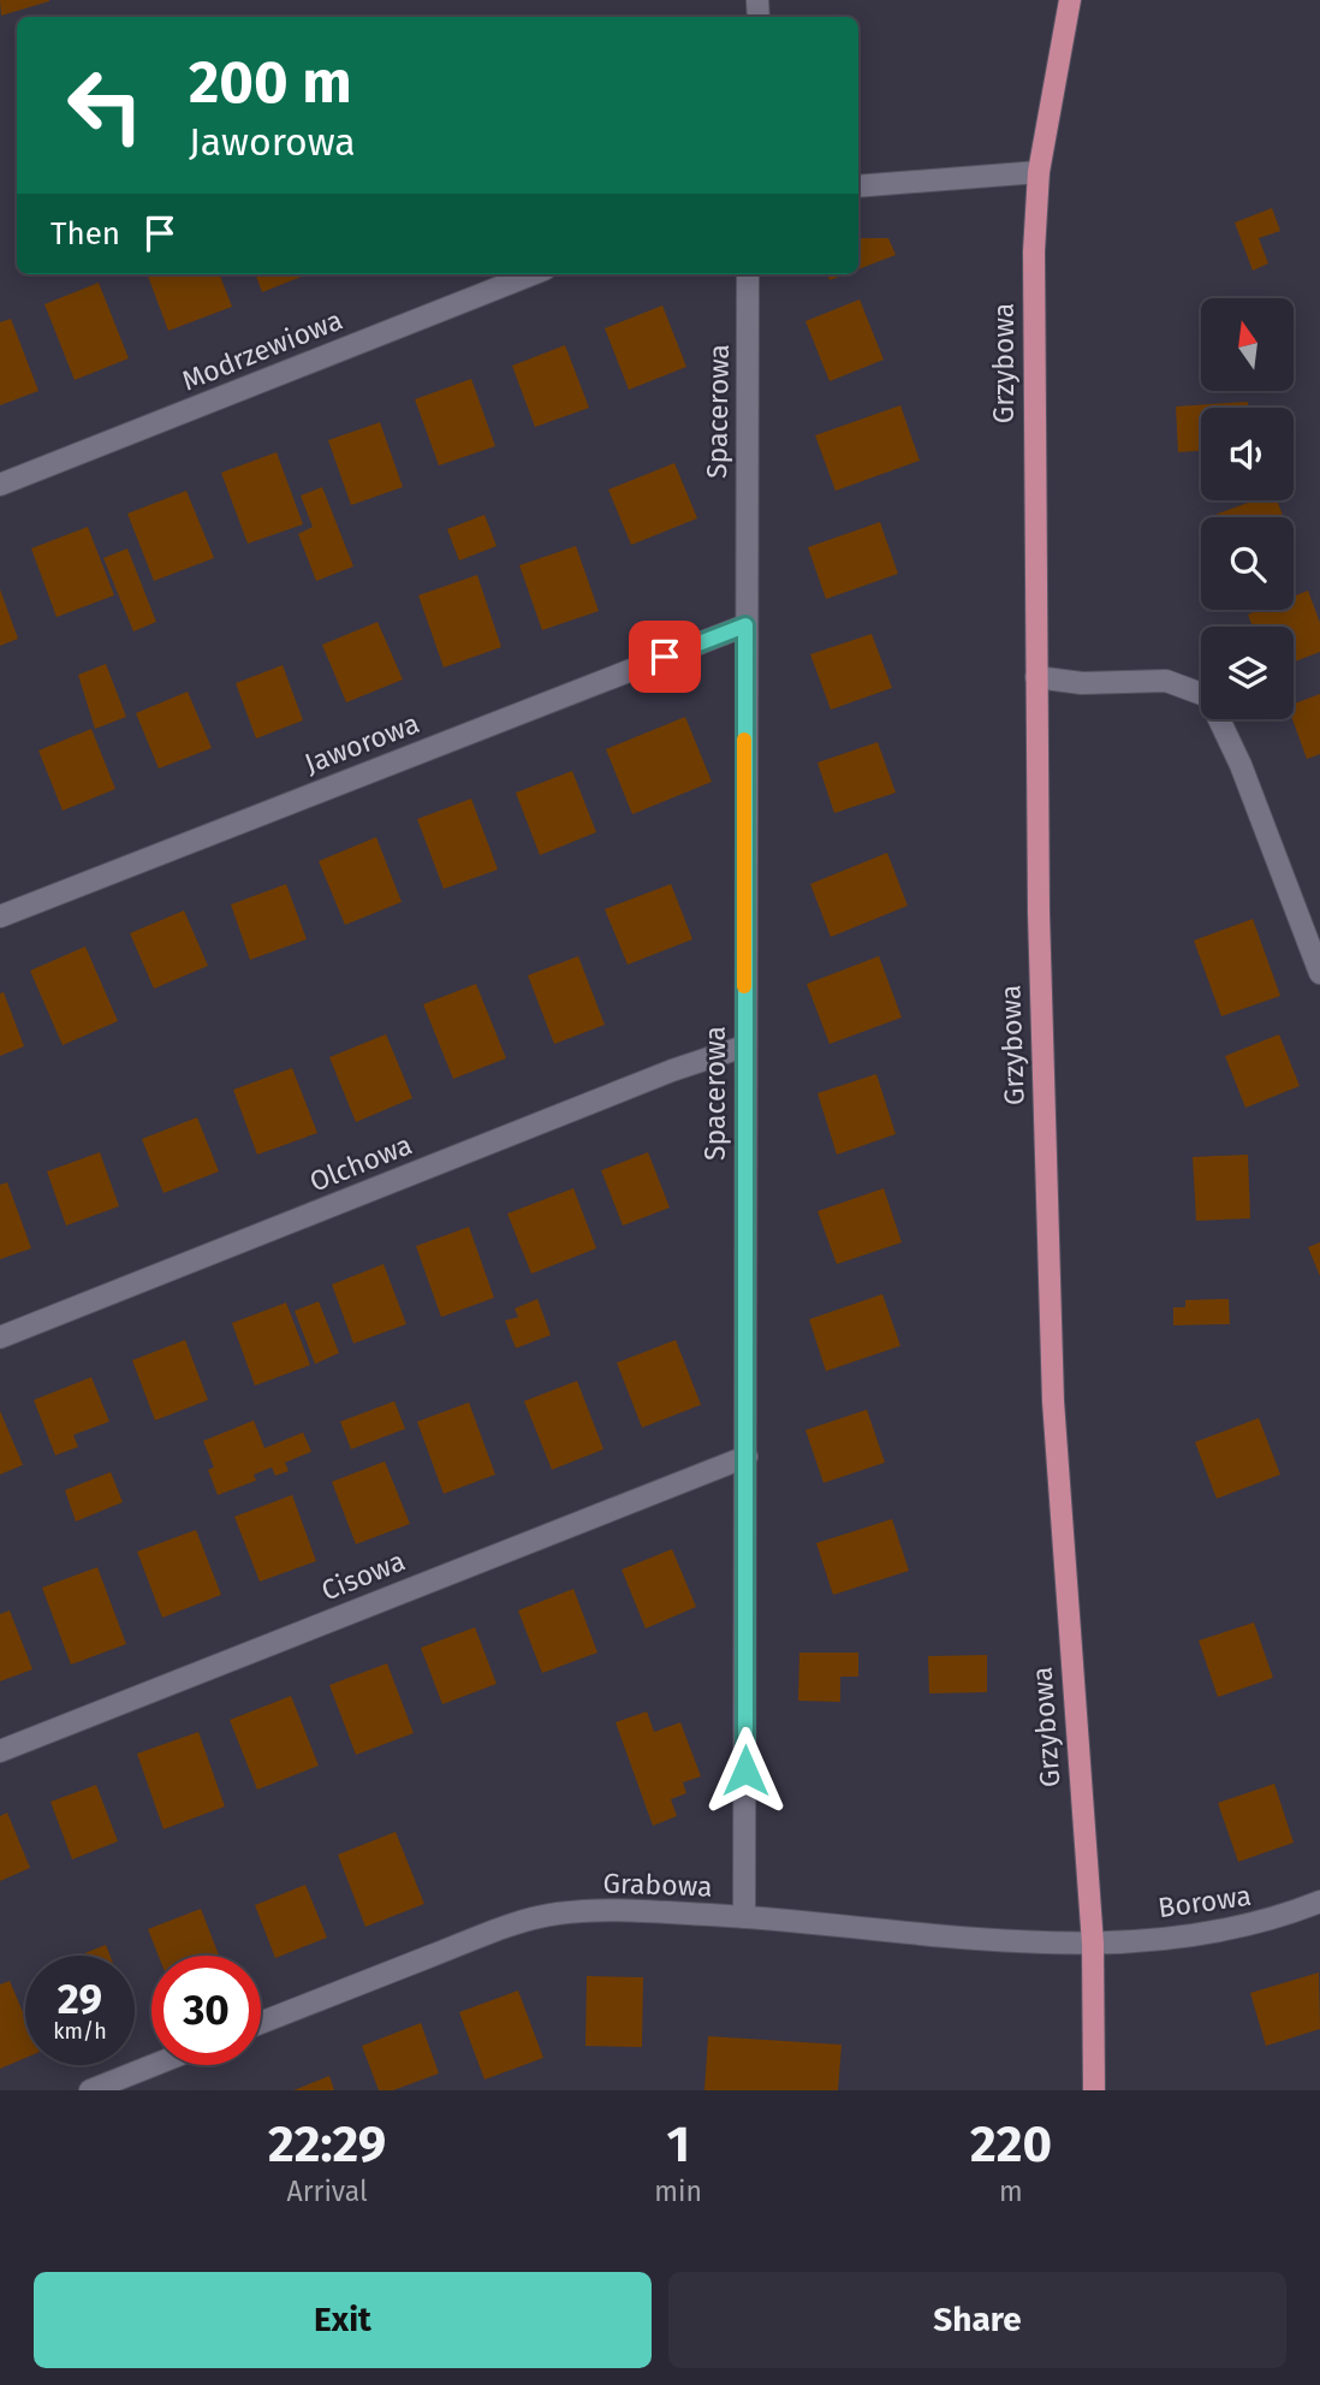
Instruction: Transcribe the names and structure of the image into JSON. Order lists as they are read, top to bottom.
{
  "streets": {
    "main road": ["Grzybowa"],
    "street": [
      "Modrzewiowa",
      "Spacerowa",
      "Jaworowa",
      "Olchowa",
      "Cisowa",
      "Grabowa",
      "Borowa"
    ]
  },
  "crossings": [
    ["Grzybowa", "Grabowa"],
    ["Grzybowa", "Borowa"],
    ["Spacerowa", "Jaworowa"],
    ["Spacerowa", "Olchowa"],
    ["Spacerowa", "Cisowa"],
    ["Spacerowa", "Grabowa"],
    ["Grabowa", "Borowa"]
  ],
  "north": "top",
  "page": {
    "turn": ["200 m", "Jaworowa"],
    "then": "Then",
    "speed": "29 km/h",
    "limit": "30",
    "eta": [
      "22:29",
      "Arrival",
      "1",
      "min",
      "220",
      "m"
    ],
    "buttons": ["Exit", "Share"]
  }
}
